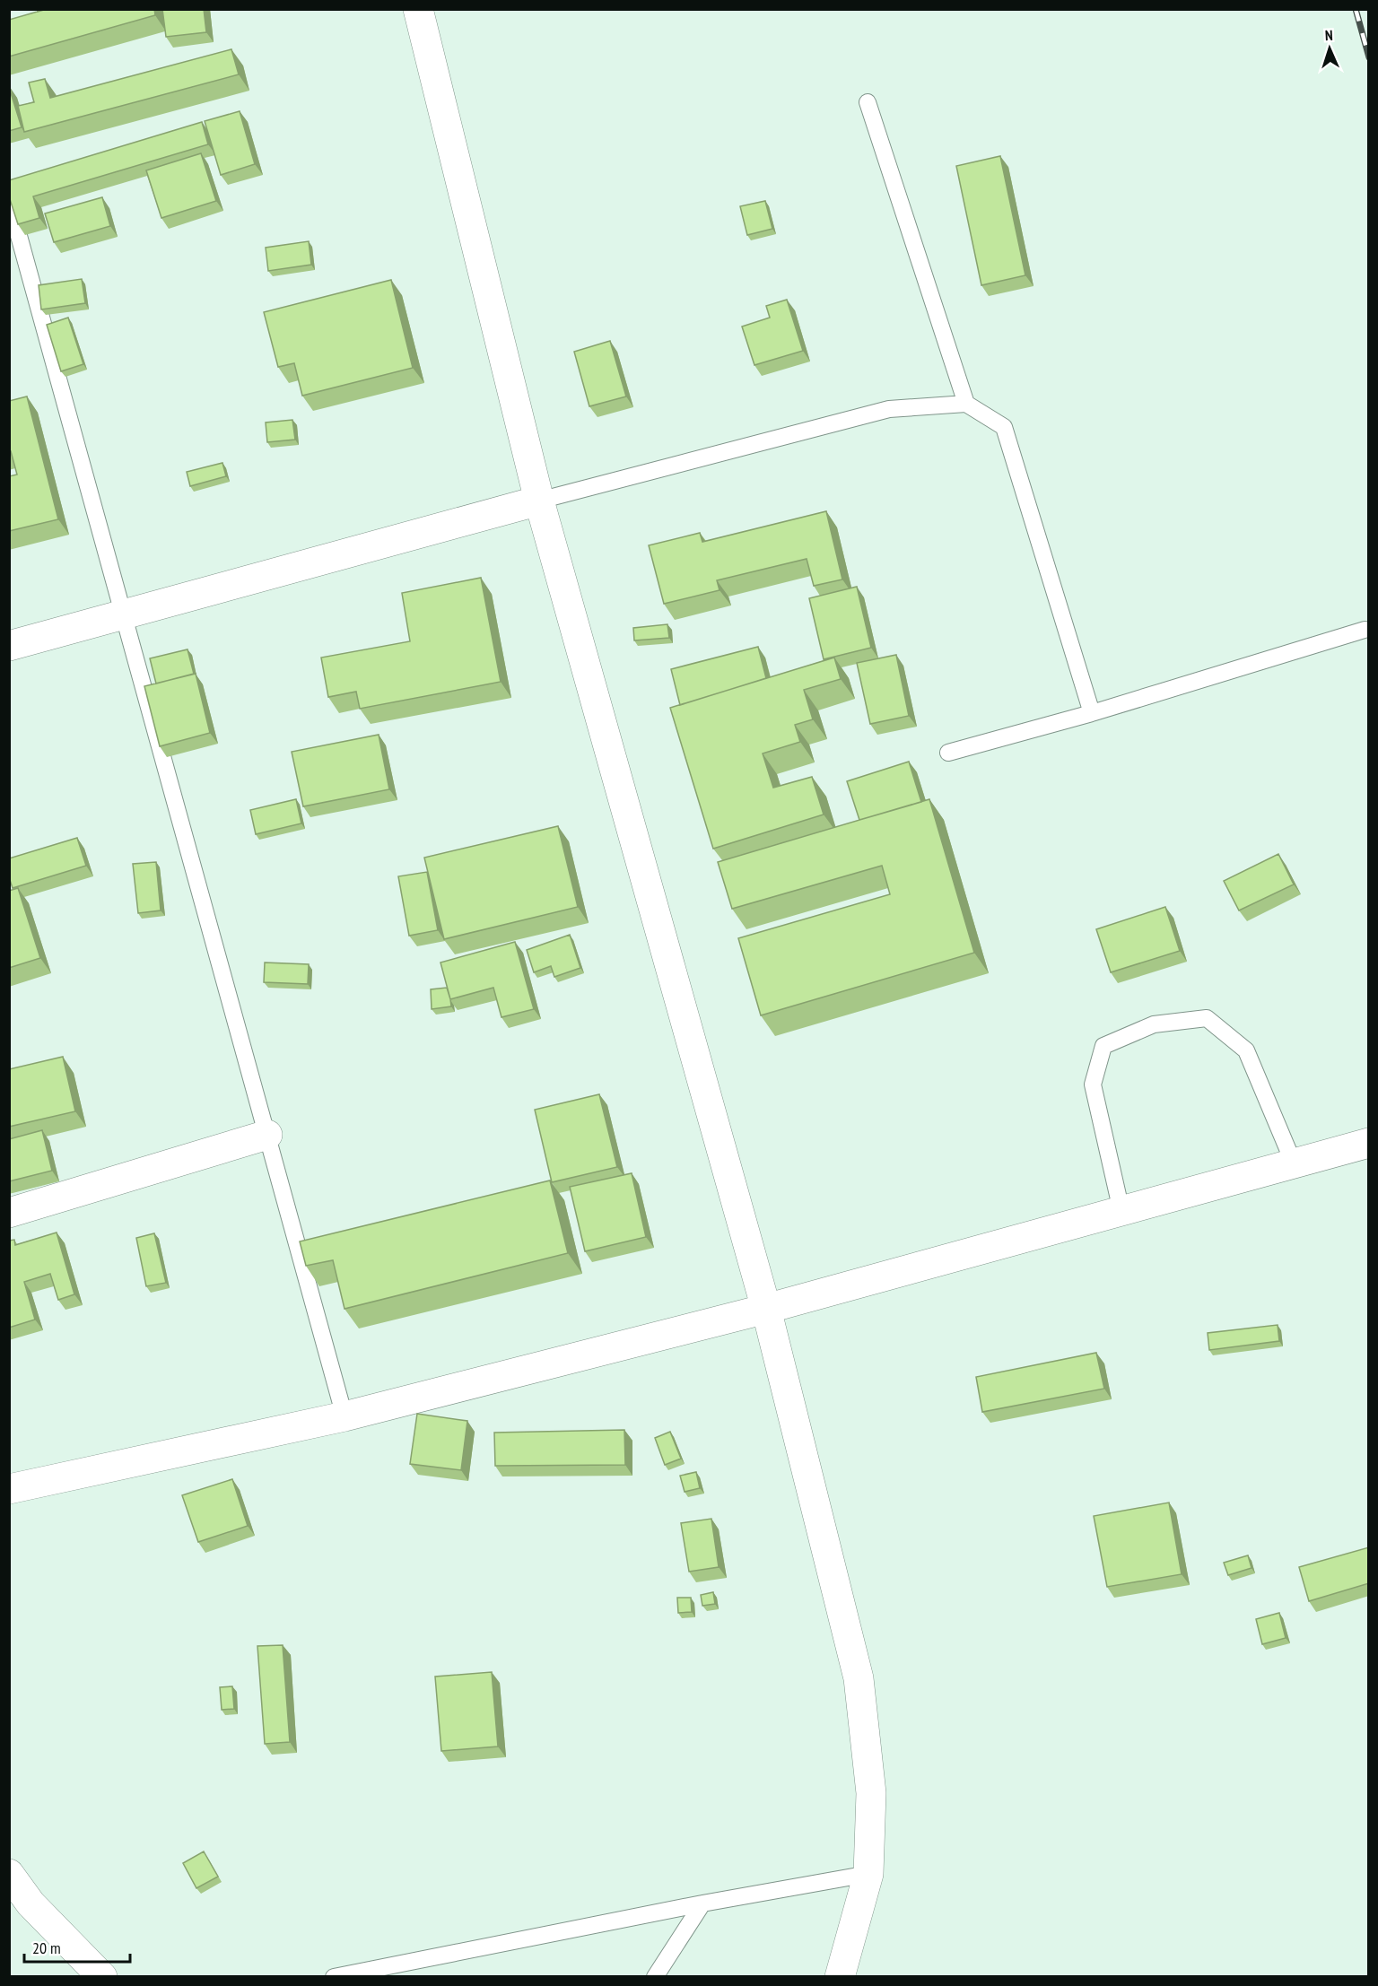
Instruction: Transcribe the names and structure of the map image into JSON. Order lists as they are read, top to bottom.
{
  "scale_bar": "20 m",
  "north": "top"
}
